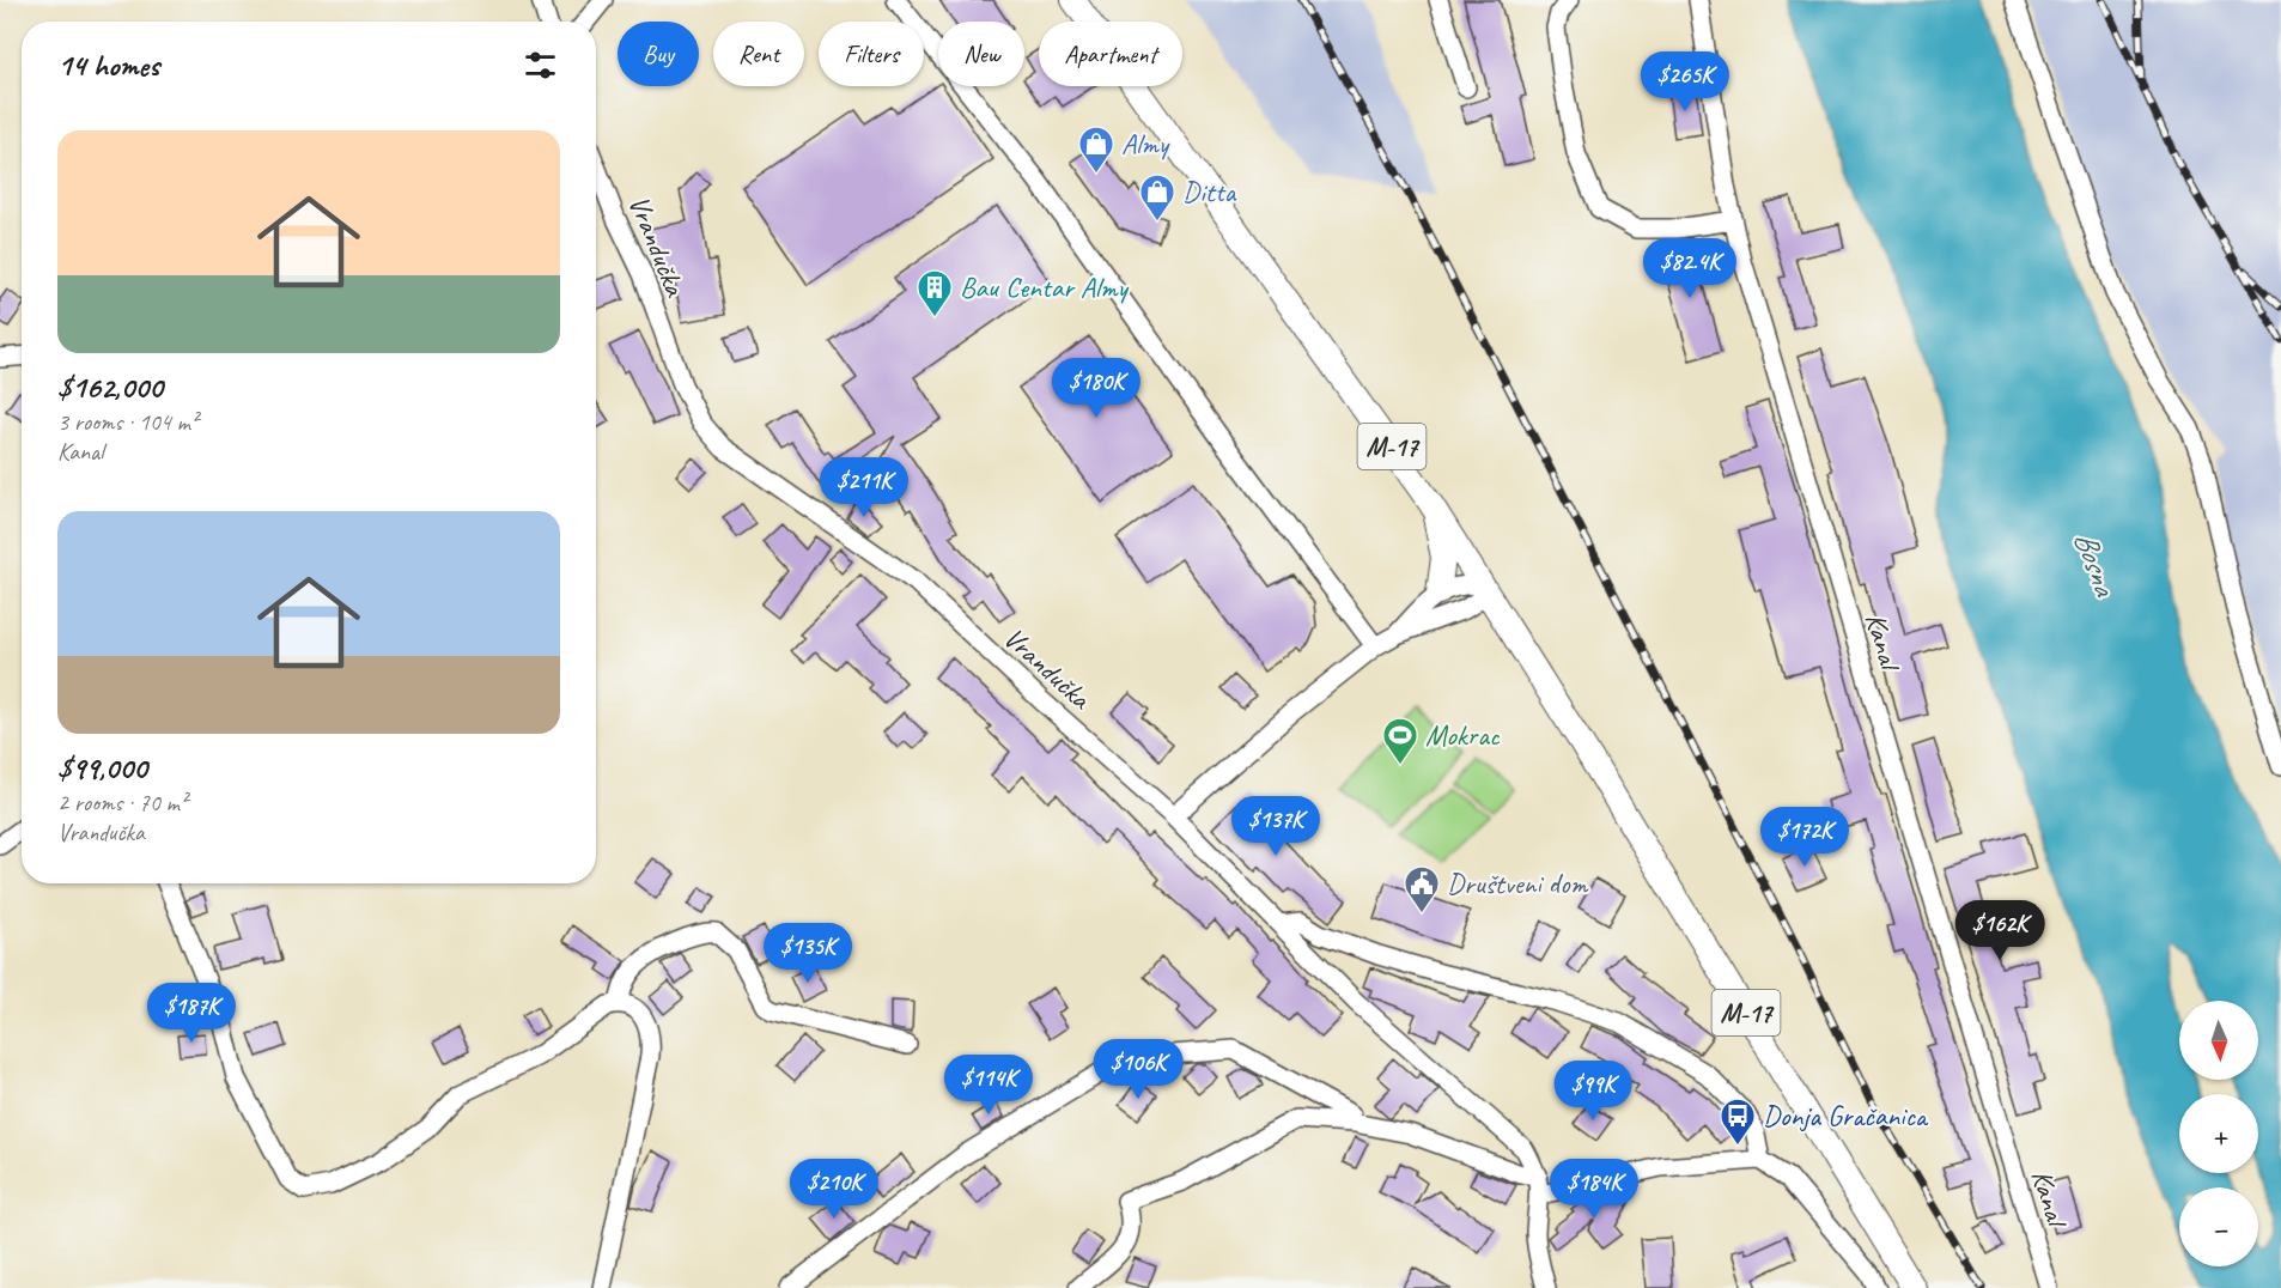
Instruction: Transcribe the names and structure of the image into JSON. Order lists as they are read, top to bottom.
{
  "streets": {
    "main road": ["M-17"],
    "street": ["Vrandučka", "Kanal"]
  },
  "water": ["Bosna"],
  "places": {
    "shop": ["Almy", "Ditta"],
    "building": ["Bau Centar Almy"],
    "sports": ["Mokrac"],
    "public building": ["Društveni dom"],
    "bus stop": ["Donja Gračanica"]
  },
  "north": "bottom",
  "page": {
    "chip": [
      "Buy",
      "Rent",
      "Filters",
      "New",
      "Apartment"
    ],
    "heading": "14 homes",
    "price": [
      "$265K",
      "$82.4K",
      "$180K",
      "$211K",
      "$137K",
      "$172K",
      "$162K",
      "$135K",
      "$187K",
      "$106K",
      "$114K",
      "$99K",
      "$210K",
      "$184K"
    ],
    "list": [
      {
        "name": "$162,000",
        "note": "3 rooms · 104 m² · Kanal"
      },
      {
        "name": "$99,000",
        "note": "2 rooms · 70 m² · Vrandučka"
      }
    ],
    "map_buttons": ["+", "−"]
  }
}
